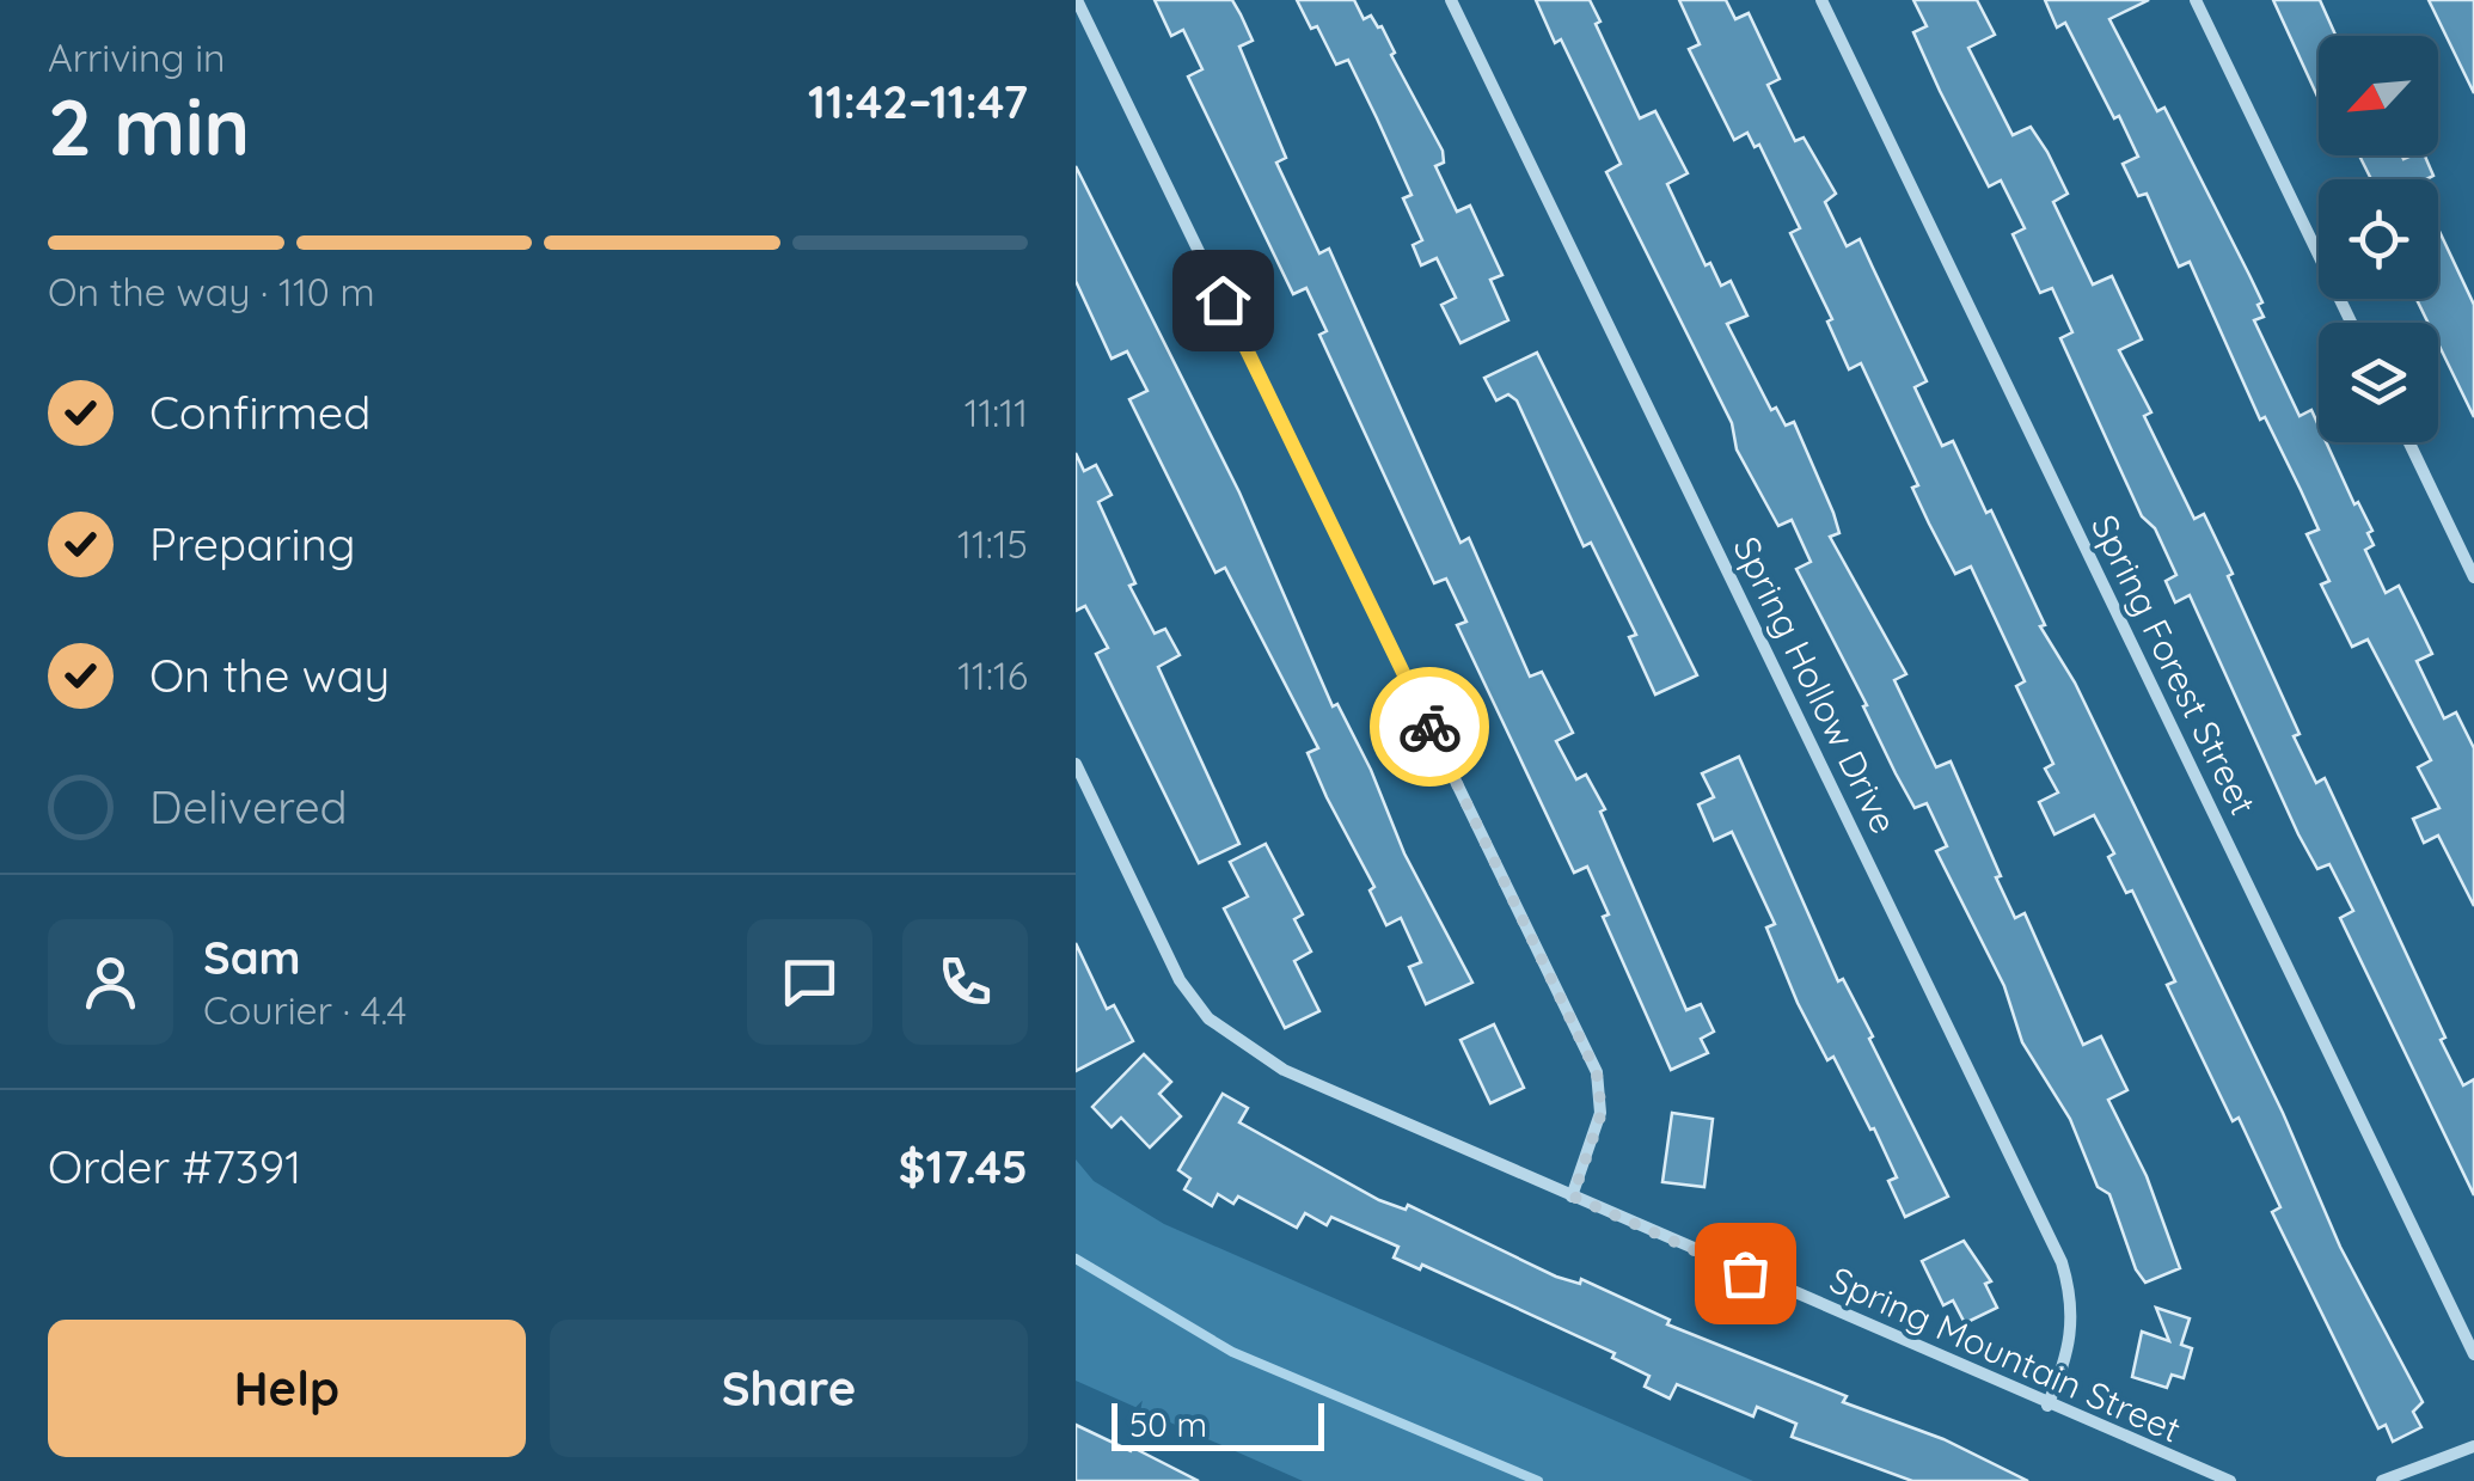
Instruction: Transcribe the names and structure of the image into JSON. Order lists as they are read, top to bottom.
{
  "streets": {
    "street": ["Spring Forest Street", "Spring Hollow Drive", "Spring Mountain Street"]
  },
  "crossings": [
    ["Spring Hollow Drive", "Spring Mountain Street"]
  ],
  "scale_bar": "50 m",
  "north": "bottom left",
  "page": {
    "heading": ["2 min", "Arriving in", "11:42–11:47"],
    "panel": [
      "Sam",
      "Courier · 4.4",
      "Order #7391",
      "$17.45"
    ],
    "bar": "On the way · 110 m",
    "list": [
      ["Confirmed", "11:11"],
      ["Preparing", "11:15"],
      ["On the way", "11:16"],
      "Delivered"
    ],
    "buttons": ["Help", "Share"],
    "scale": "50 m"
  }
}
